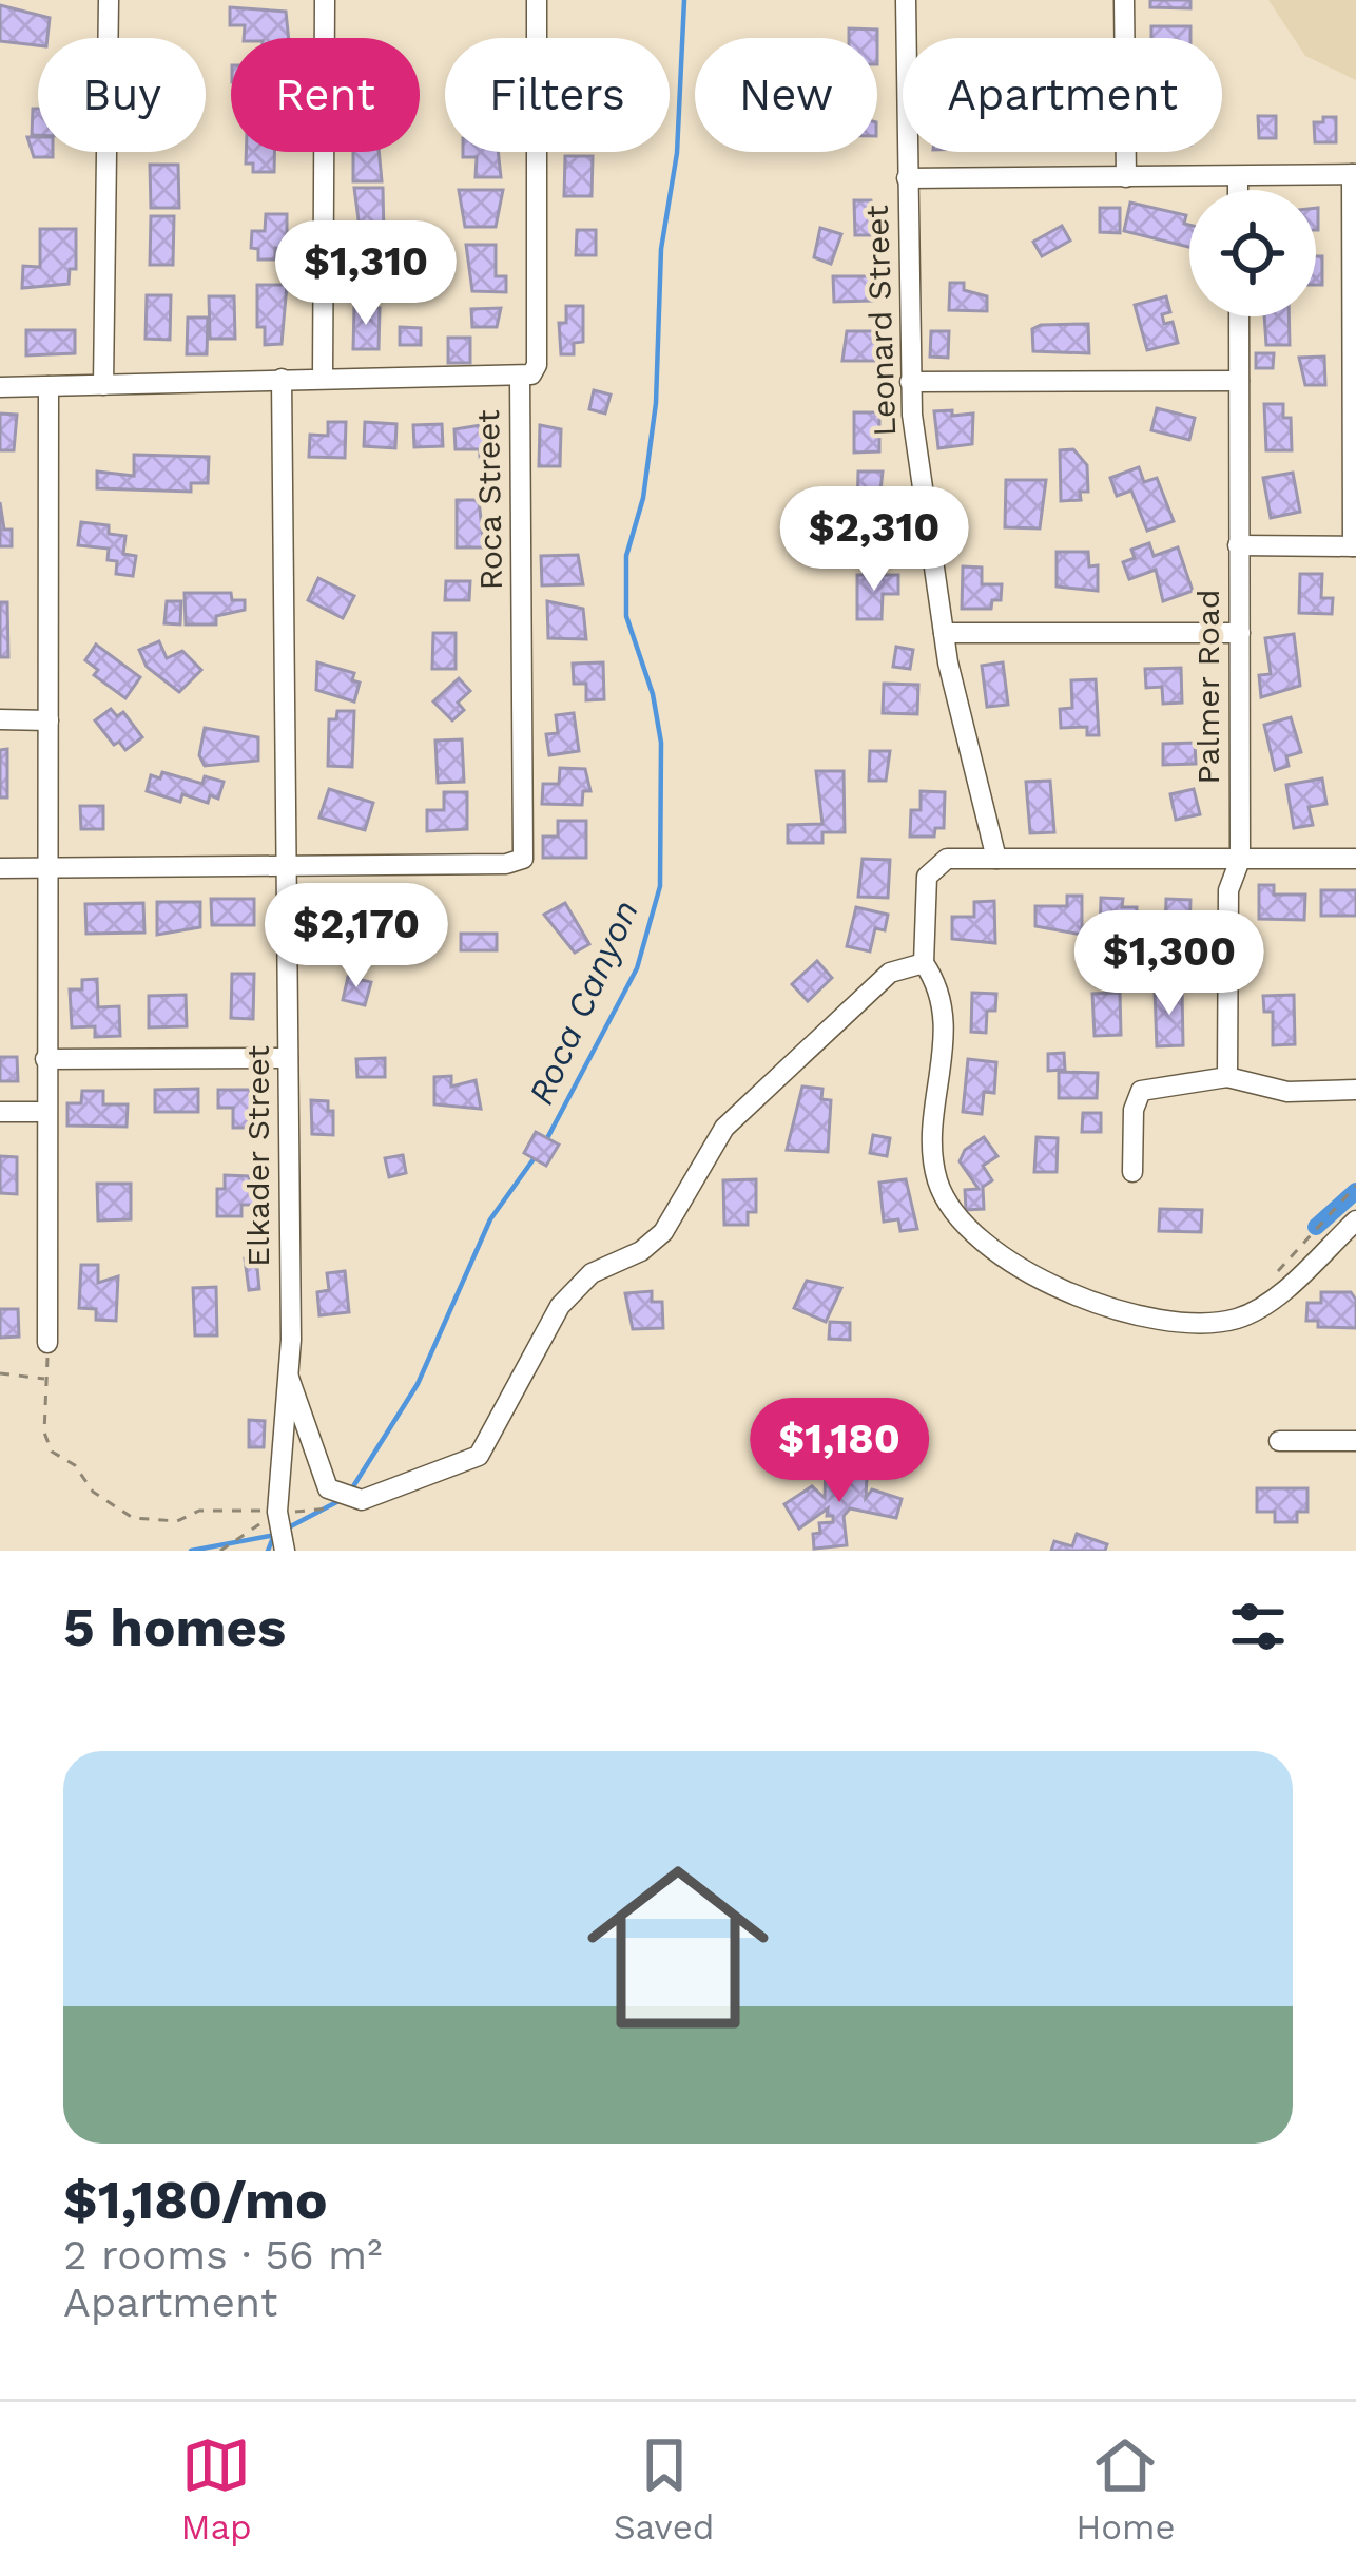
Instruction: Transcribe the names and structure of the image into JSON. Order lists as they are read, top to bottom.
{
  "streets": {
    "street": [
      "Leonard Street",
      "Roca Street",
      "Palmer Road",
      "Elkader Street"
    ]
  },
  "crossings": [
    ["Roca Street", "Elkader Street"]
  ],
  "water": ["Roca Canyon"],
  "page": {
    "chip": [
      "Buy",
      "Rent",
      "Filters",
      "New",
      "Apartment"
    ],
    "price": [
      "$1,310",
      "$2,310",
      "$2,170",
      "$1,300",
      "$1,180"
    ],
    "heading": "5 homes",
    "list": [
      {
        "name": "$1,180/mo",
        "note": "2 rooms · 56 m² · Apartment"
      }
    ],
    "tabs": ["Map", "Saved", "Home"]
  }
}
